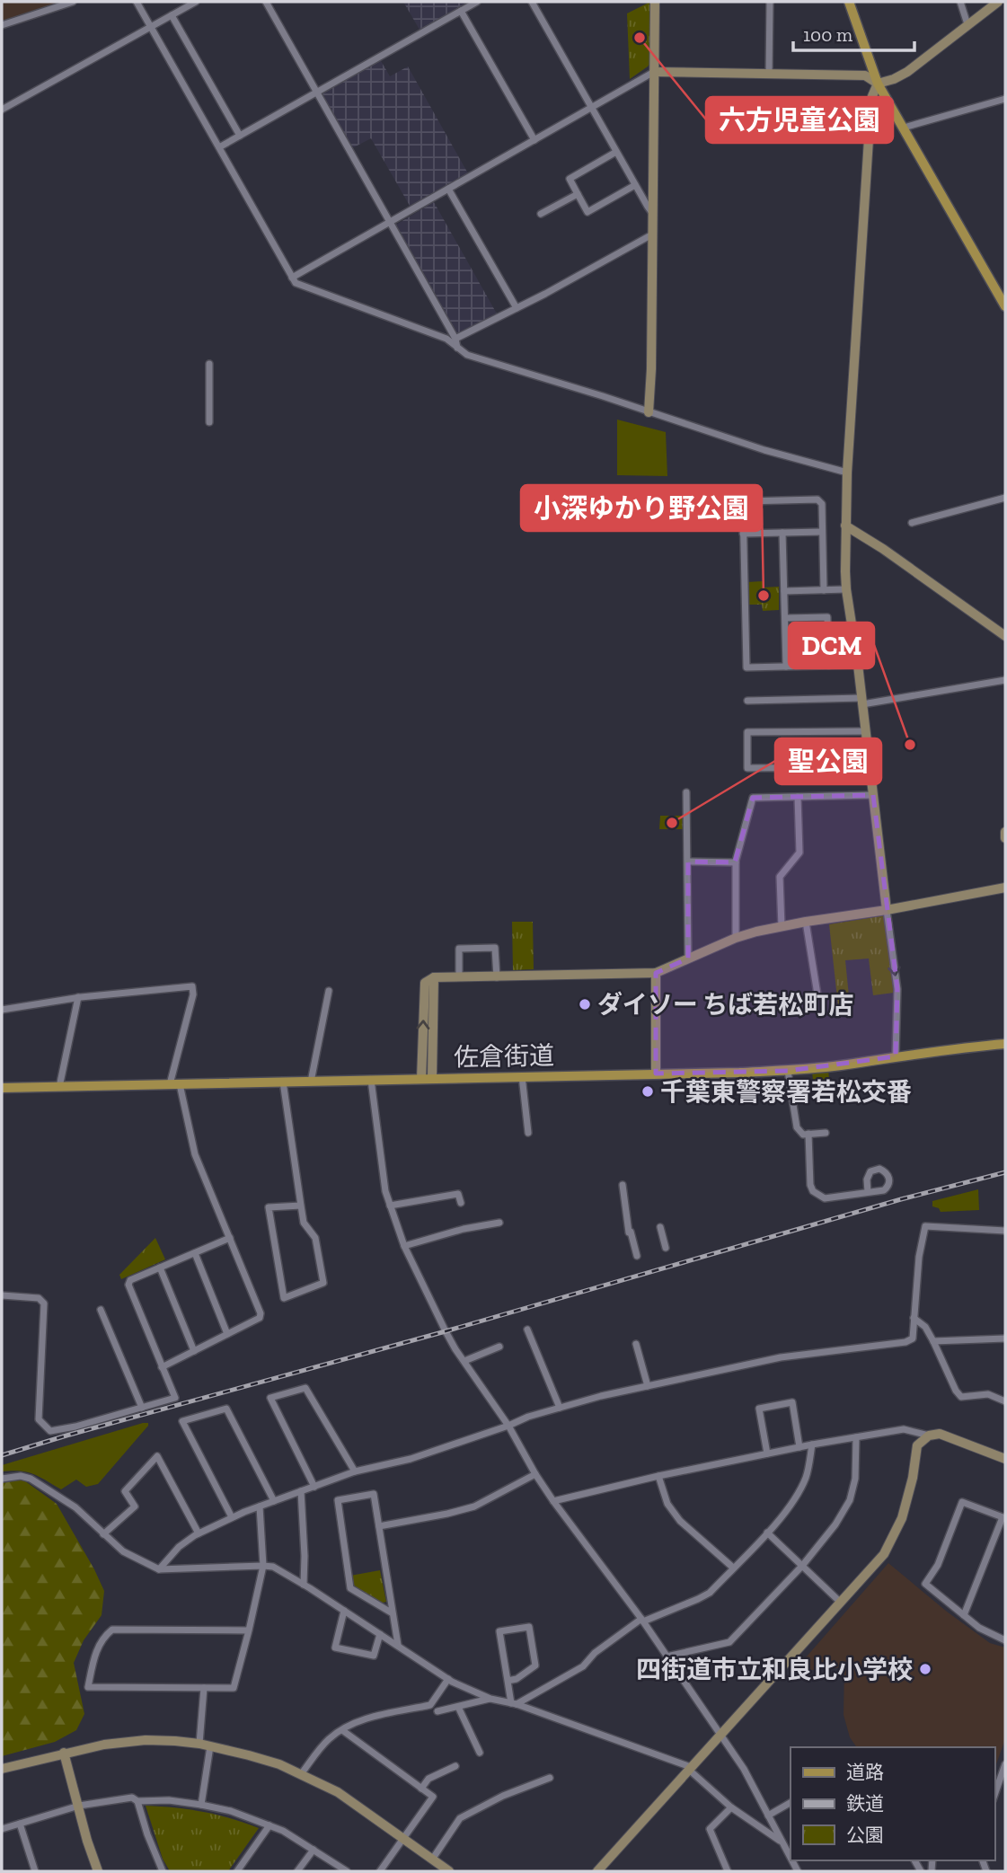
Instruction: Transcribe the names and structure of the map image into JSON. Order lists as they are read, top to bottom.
{
  "streets": {
    "main road": ["佐倉街道"]
  },
  "places": [
    "六方児童公園",
    "小深ゆかり野公園",
    "DCM",
    "聖公園",
    "ダイソー ちば若松町店",
    "千葉東警察署若松交番",
    "四街道市立和良比小学校"
  ],
  "legend": ["道路", "鉄道", "公園"],
  "scale_bar": "100 m"
}
